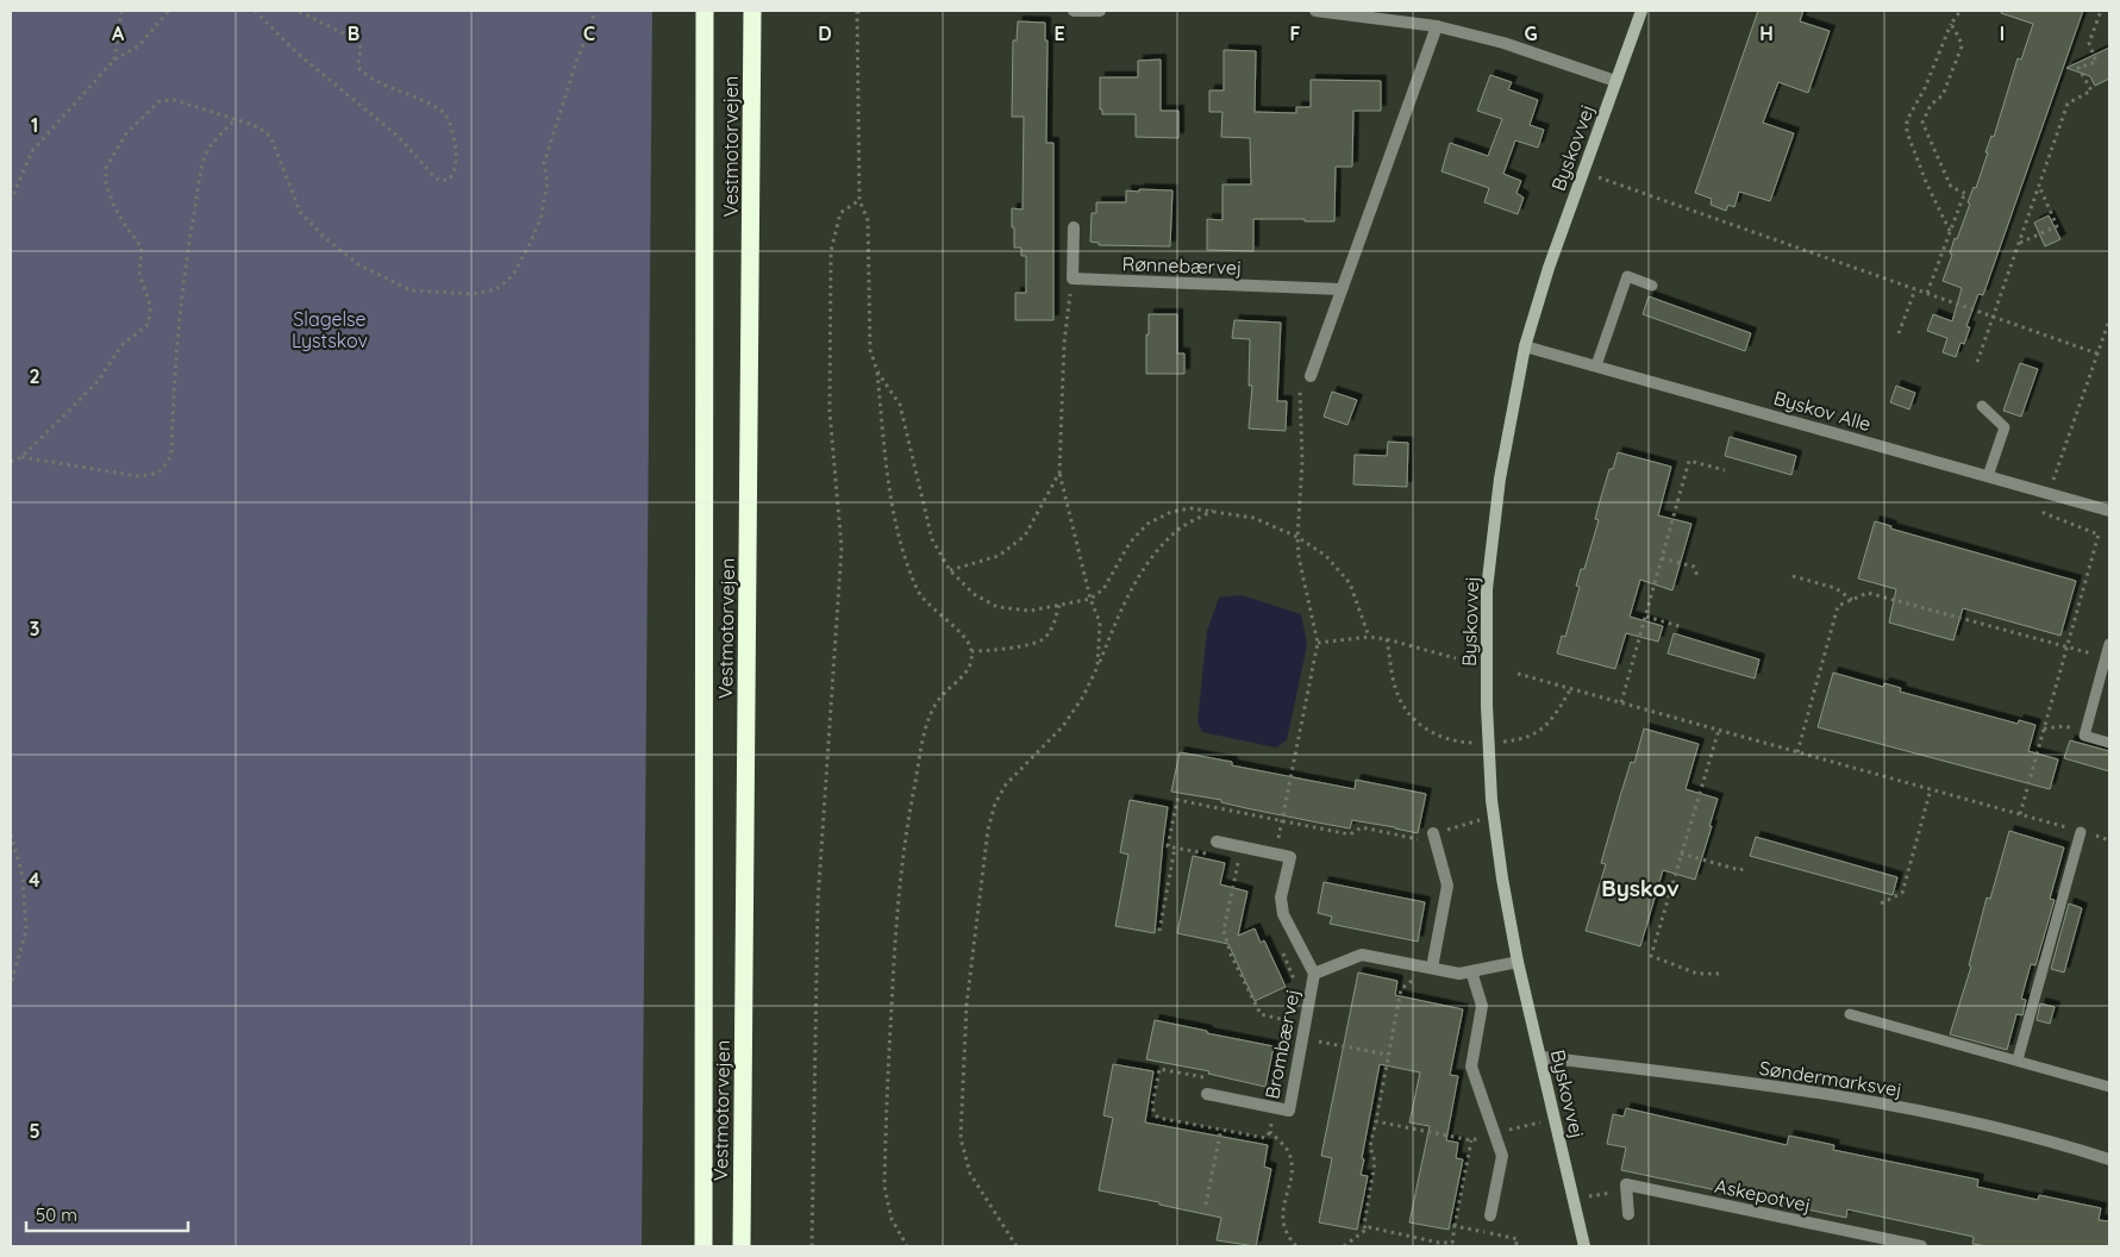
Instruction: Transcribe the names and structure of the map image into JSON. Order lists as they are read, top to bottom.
{
  "streets": {
    "highway": ["Vestmotorvejen"],
    "main road": ["Byskovvej"],
    "street": [
      "Rønnebærvej",
      "Byskov Alle",
      "Brombærvej",
      "Søndermarksvej",
      "Askepotvej"
    ]
  },
  "crossings": [
    ["Byskovvej", "Byskov Alle"],
    ["Byskovvej", "Brombærvej"],
    ["Byskovvej", "Søndermarksvej"]
  ],
  "districts": ["Byskov"],
  "parks": ["Slagelse Lystskov"],
  "scale_bar": "50 m",
  "grid": {
    "columns": [
      "A",
      "B",
      "C",
      "D",
      "E",
      "F",
      "G",
      "H",
      "I"
    ],
    "rows": [
      "1",
      "2",
      "3",
      "4",
      "5"
    ]
  }
}
